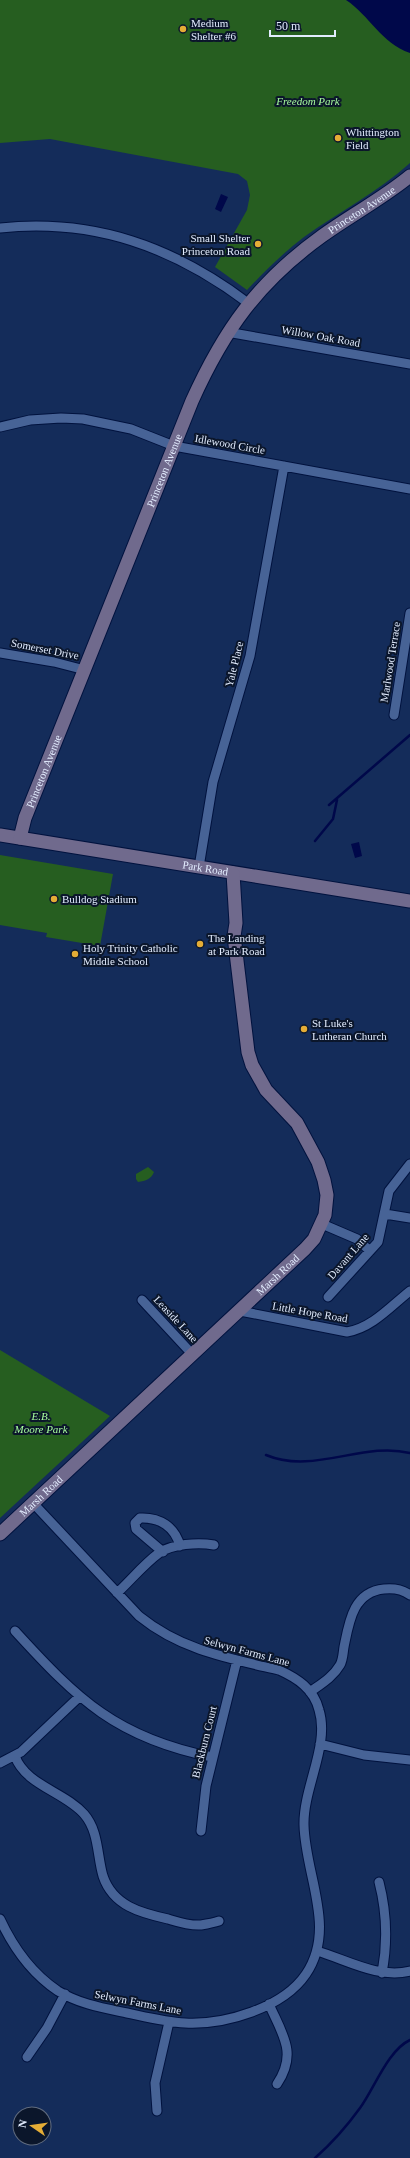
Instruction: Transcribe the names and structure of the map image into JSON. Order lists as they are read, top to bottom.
{
  "streets": {
    "street": [
      "Princeton Avenue",
      "Willow Oak Road",
      "Idlewood Circle",
      "Somerset Drive",
      "Marlwood Terrace",
      "Yale Place",
      "Park Road",
      "Davant Lane",
      "Marsh Road",
      "Little Hope Road",
      "Leaside Lane",
      "Selwyn Farms Lane",
      "Blackburn Court"
    ]
  },
  "crossings": [
    ["Princeton Avenue", "Willow Oak Road"],
    ["Princeton Avenue", "Idlewood Circle"],
    ["Princeton Avenue", "Somerset Drive"],
    ["Princeton Avenue", "Park Road"],
    ["Idlewood Circle", "Yale Place"],
    ["Yale Place", "Park Road"],
    ["Park Road", "Marsh Road"],
    ["Marsh Road", "Little Hope Road"],
    ["Marsh Road", "Leaside Lane"],
    ["Marsh Road", "Selwyn Farms Lane"],
    ["Selwyn Farms Lane", "Blackburn Court"]
  ],
  "parks": ["Freedom Park", "E.B. Moore Park"],
  "places": [
    "Medium Shelter #6",
    "Whittington Field",
    "Small Shelter Princeton Road",
    "Bulldog Stadium",
    "The Landing at Park Road",
    "Holy Trinity Catholic Middle School",
    "St Luke's Lutheran Church"
  ],
  "scale_bar": "50 m",
  "north": "left"
}
